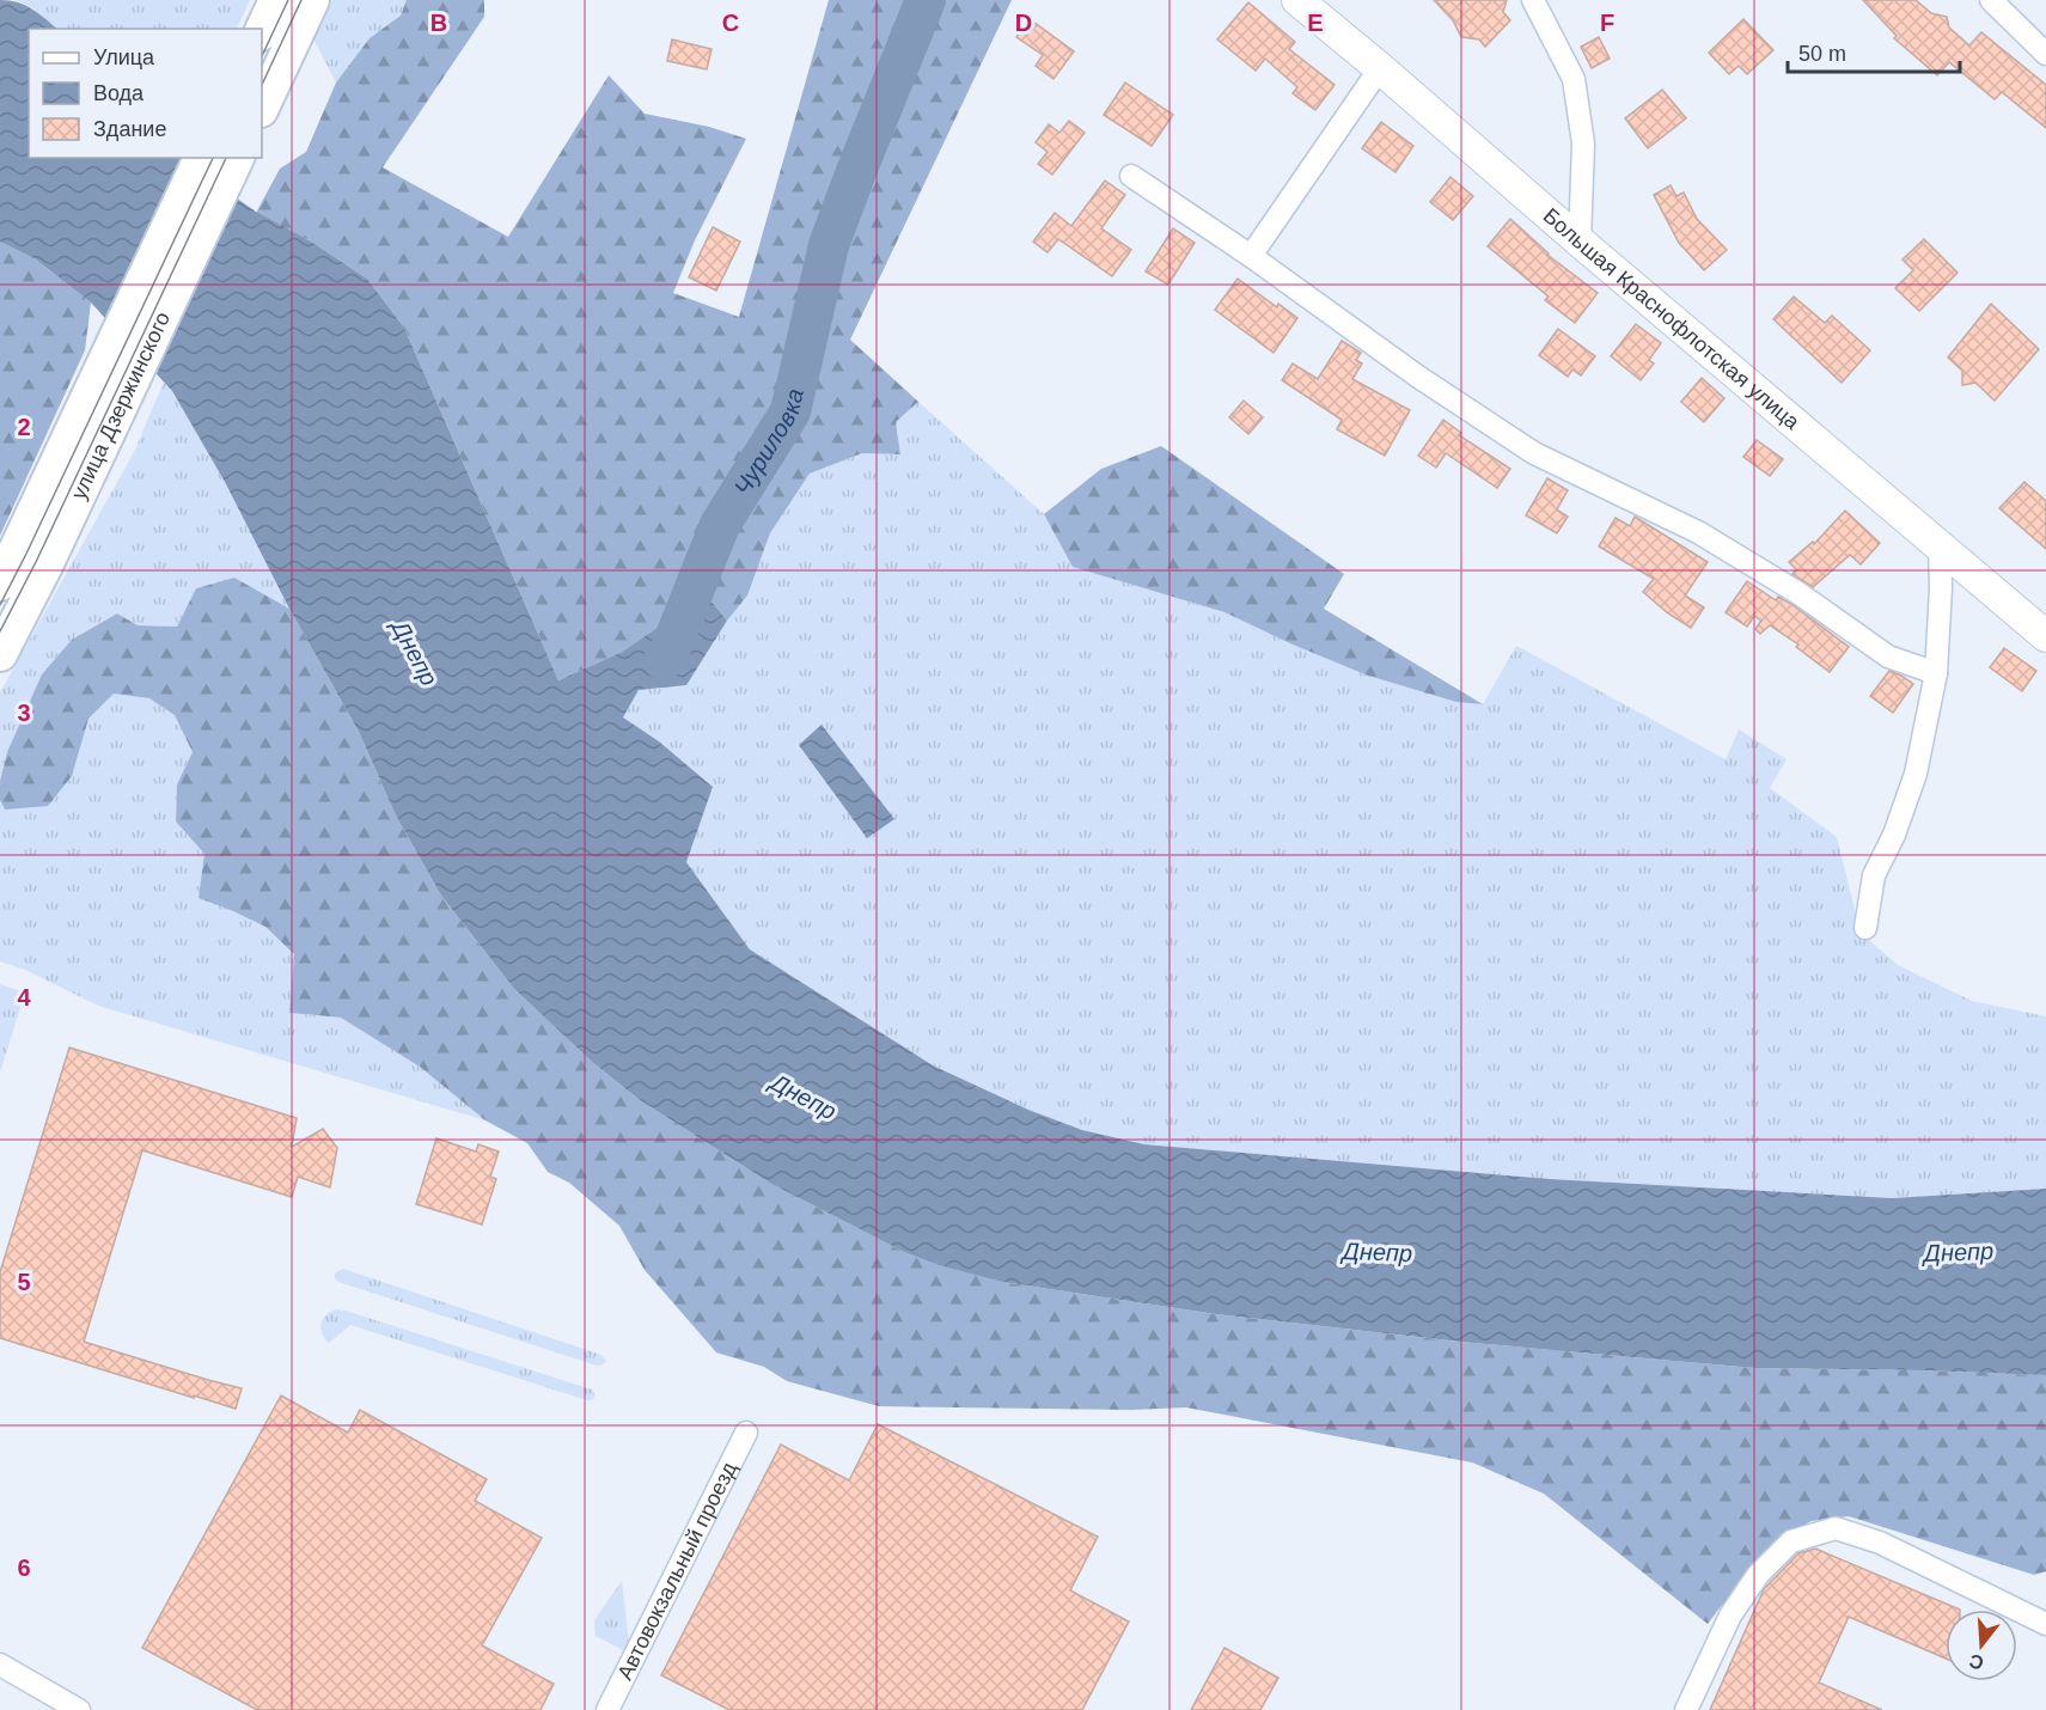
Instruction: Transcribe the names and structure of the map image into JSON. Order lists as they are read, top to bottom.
{
  "streets": {
    "main road": ["Большая Краснофлотская улица", "улица Дзержинского"],
    "street": ["Автовокзальный проезд"]
  },
  "water": ["Чуриловка", "Днепр"],
  "legend": ["Улица", "Вода", "Здание"],
  "scale_bar": "50 m",
  "north": "bottom",
  "grid": {
    "columns": [
      "B",
      "C",
      "D",
      "E",
      "F"
    ],
    "rows": [
      "2",
      "3",
      "4",
      "5",
      "6"
    ]
  }
}
